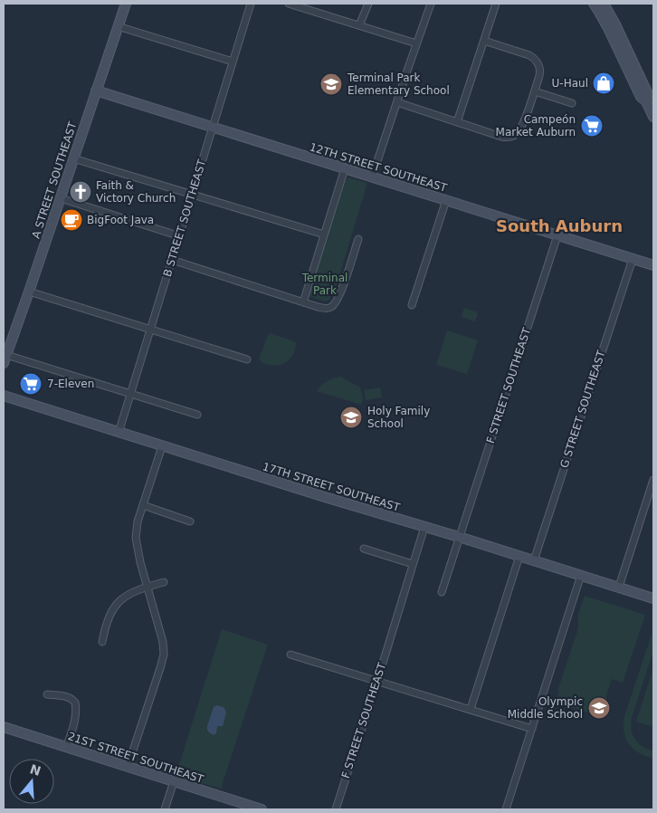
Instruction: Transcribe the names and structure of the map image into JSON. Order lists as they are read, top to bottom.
{
  "streets": {
    "street": [
      "12TH STREET SOUTHEAST",
      "A STREET SOUTHEAST",
      "B STREET SOUTHEAST",
      "F STREET SOUTHEAST",
      "G STREET SOUTHEAST",
      "17TH STREET SOUTHEAST",
      "21ST STREET SOUTHEAST"
    ]
  },
  "crossings": [
    ["12TH STREET SOUTHEAST", "A STREET SOUTHEAST"],
    ["12TH STREET SOUTHEAST", "B STREET SOUTHEAST"],
    ["12TH STREET SOUTHEAST", "F STREET SOUTHEAST"],
    ["12TH STREET SOUTHEAST", "G STREET SOUTHEAST"],
    ["B STREET SOUTHEAST", "17TH STREET SOUTHEAST"],
    ["F STREET SOUTHEAST", "17TH STREET SOUTHEAST"],
    ["G STREET SOUTHEAST", "17TH STREET SOUTHEAST"]
  ],
  "districts": ["South Auburn"],
  "parks": ["Terminal Park"],
  "places": {
    "shop": ["U-Haul"],
    "school or university": ["Terminal Park Elementary School", "Holy Family School", "Olympic Middle School"],
    "supermarket": ["Campeón Market Auburn", "7-Eleven"],
    "church": ["Faith & Victory Church"],
    "cafe": ["BigFoot Java"]
  },
  "north": "top"
}
